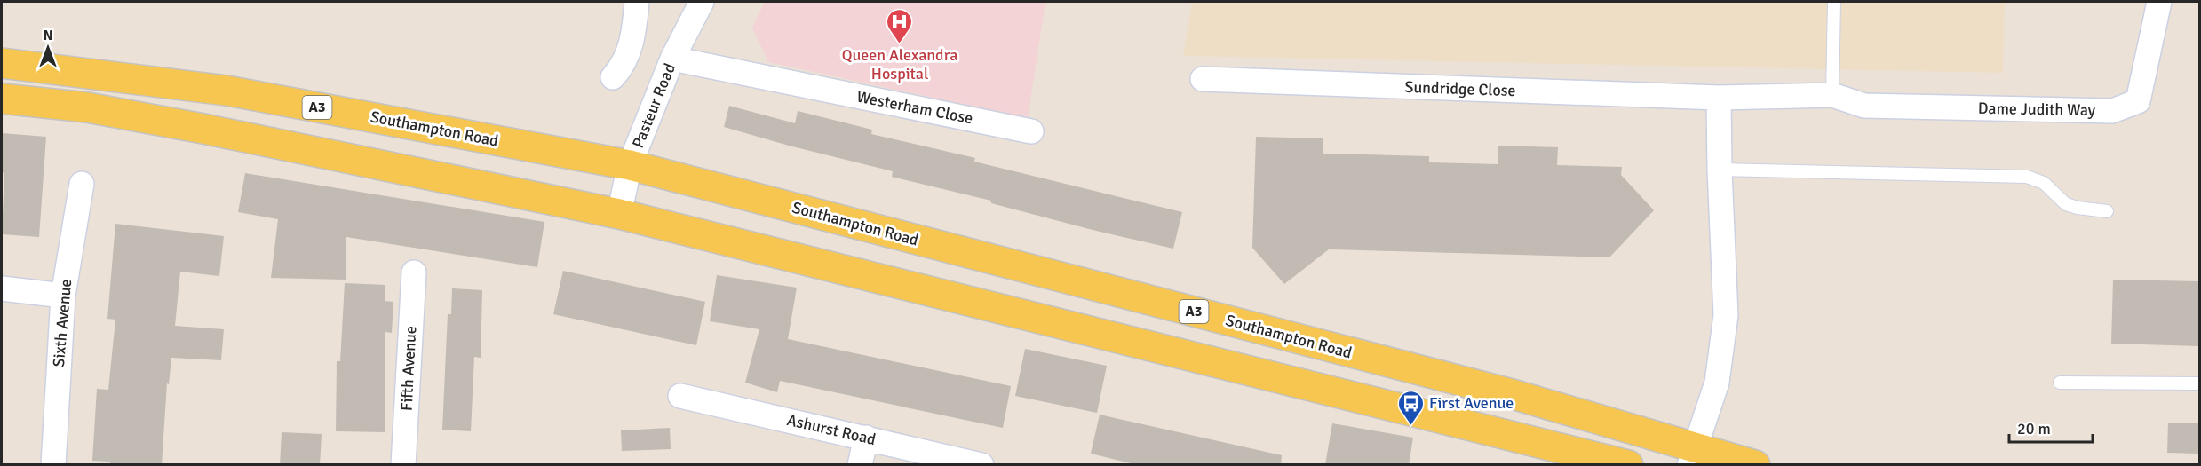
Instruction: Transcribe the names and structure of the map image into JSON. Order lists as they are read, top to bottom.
{
  "streets": {
    "main road": ["A3", "Southampton Road"],
    "street": [
      "Sundridge Close",
      "Pasteur Road",
      "Westerham Close",
      "Dame Judith Way",
      "Sixth Avenue",
      "Fifth Avenue",
      "Ashurst Road"
    ]
  },
  "crossings": [
    ["Sundridge Close", "Dame Judith Way"],
    ["Pasteur Road", "Westerham Close"],
    ["Pasteur Road", "Southampton Road"]
  ],
  "places": {
    "hospital": ["Queen Alexandra Hospital"],
    "bus stop": ["First Avenue"]
  },
  "scale_bar": "20 m",
  "north": "top"
}
